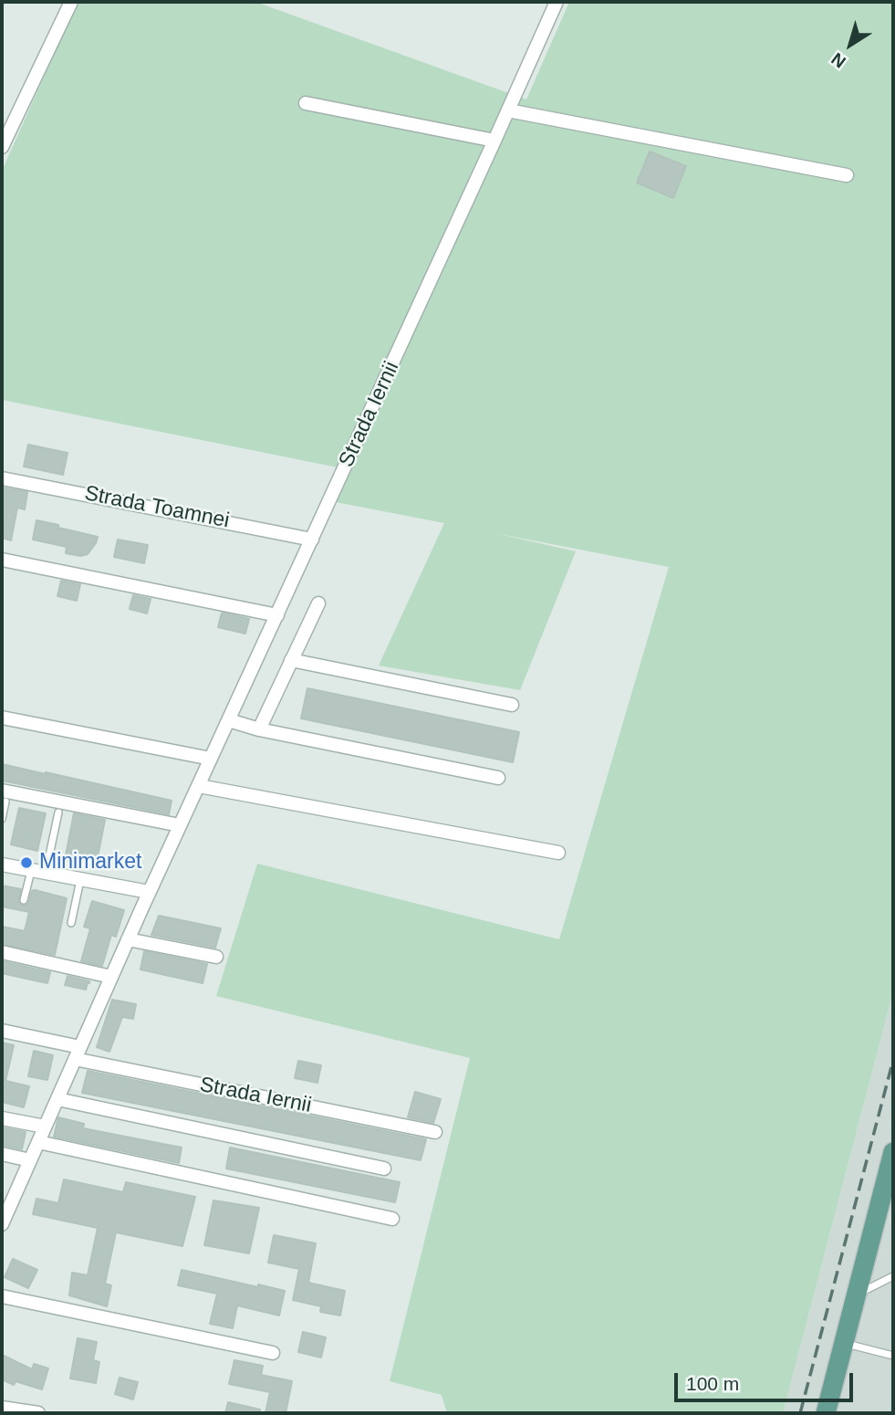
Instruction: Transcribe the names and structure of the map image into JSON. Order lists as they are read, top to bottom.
{
  "streets": {
    "street": ["Strada Iernii", "Strada Toamnei"]
  },
  "crossings": [
    ["Strada Iernii", "Strada Toamnei"]
  ],
  "places": ["Minimarket"],
  "scale_bar": "100 m",
  "north": "bottom left"
}
